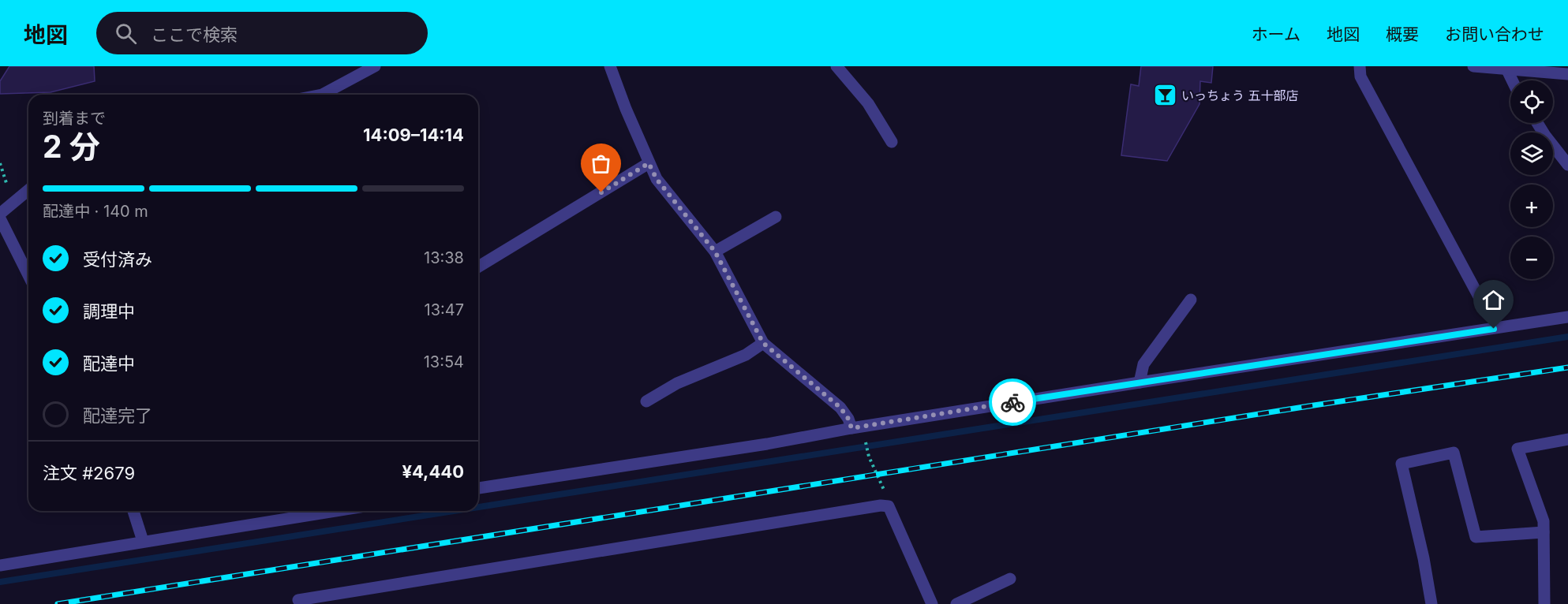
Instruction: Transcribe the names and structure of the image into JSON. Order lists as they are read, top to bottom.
{
  "places": {
    "bar": ["いっちょう 五十部店"]
  },
  "page": {
    "header": "地図",
    "search": "ここで検索",
    "nav": [
      "ホーム",
      "地図",
      "概要",
      "お問い合わせ"
    ],
    "map_buttons": ["+", "−"],
    "heading": ["2 分", "到着まで", "14:09–14:14"],
    "panel": ["注文 #2679", "¥4,440"],
    "bar": "配達中 · 140 m",
    "list": [
      ["受付済み", "13:38"],
      ["調理中", "13:47"],
      ["配達中", "13:54"],
      "配達完了"
    ]
  }
}
